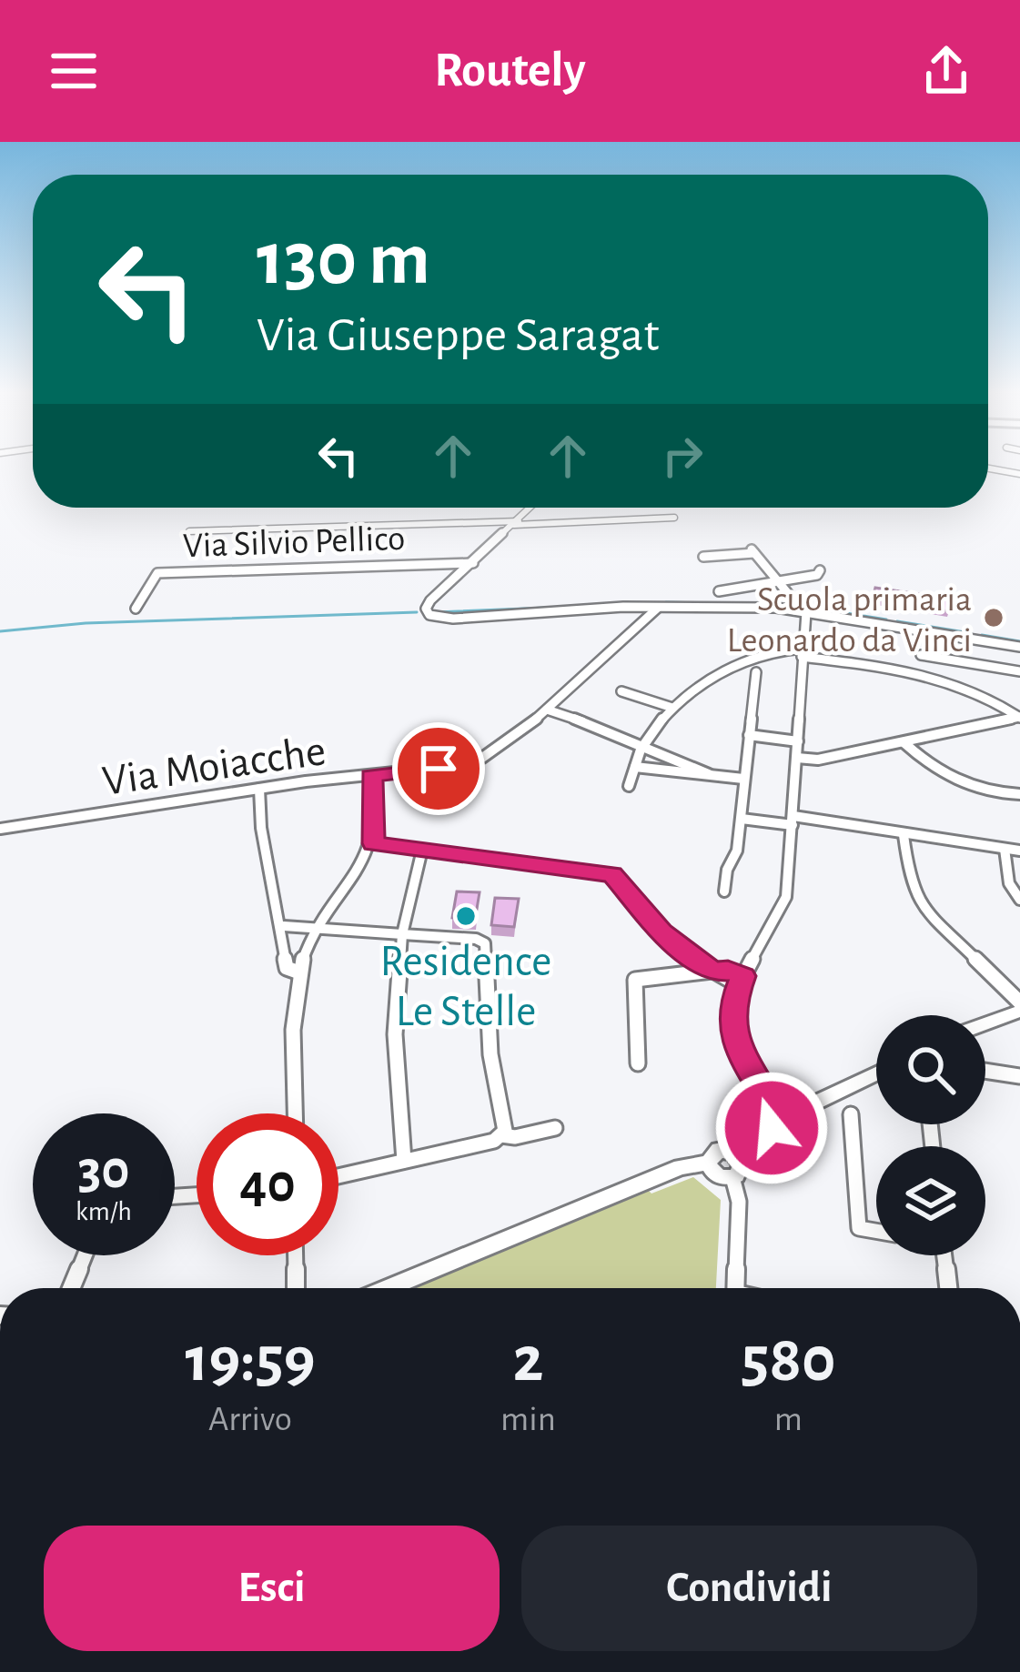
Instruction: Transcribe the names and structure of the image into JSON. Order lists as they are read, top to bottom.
{
  "streets": {
    "street": ["Via Silvio Pellico", "Via Moiacche"]
  },
  "crossings": [
    ["Via Silvio Pellico", "Via Moiacche"]
  ],
  "places": ["Scuola primaria Leonardo da Vinci", "Residence Le Stelle"],
  "page": {
    "header": "Routely",
    "turn": ["130 m", "Via Giuseppe Saragat"],
    "speed": "30 km/h",
    "limit": "40",
    "eta": [
      "19:59",
      "Arrivo",
      "2",
      "min",
      "580",
      "m"
    ],
    "buttons": ["Esci", "Condividi"]
  }
}
